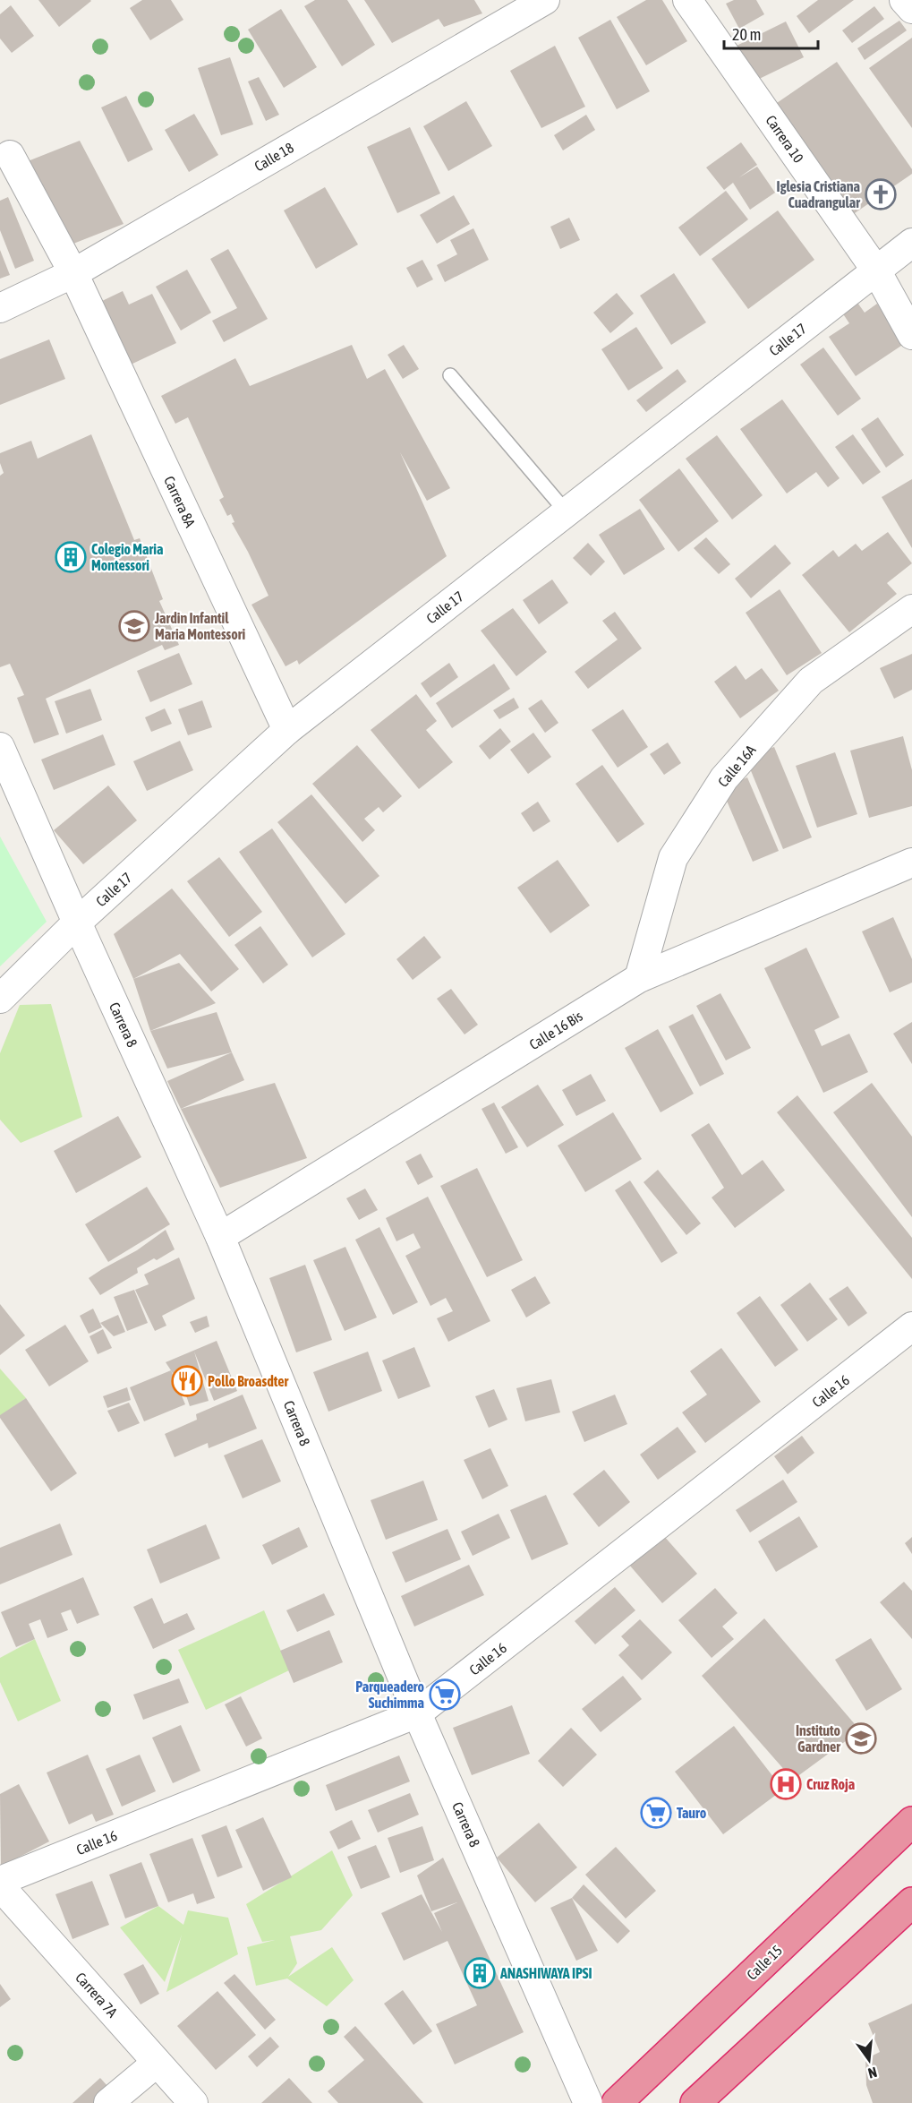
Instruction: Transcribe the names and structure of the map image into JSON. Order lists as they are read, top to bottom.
{
  "streets": {
    "highway": ["Calle 15"],
    "street": [
      "Carrera 10",
      "Calle 18",
      "Calle 17",
      "Carrera 8A",
      "Calle 16A",
      "Carrera 8",
      "Calle 16 Bis",
      "Calle 16",
      "Carrera 7A"
    ]
  },
  "crossings": [
    ["Carrera 10", "Calle 17"],
    ["Calle 18", "Carrera 8A"],
    ["Calle 17", "Carrera 8A"],
    ["Calle 17", "Carrera 8"],
    ["Calle 16A", "Calle 16 Bis"],
    ["Carrera 8", "Calle 16 Bis"],
    ["Carrera 8", "Calle 16"]
  ],
  "places": {
    "church": ["Iglesia Cristiana Cuadrangular"],
    "building": ["Colegio Maria Montessori", "ANASHIWAYA IPSI"],
    "school or university": ["Jardin Infantil Maria Montessori", "Instituto Gardner"],
    "restaurant": ["Pollo Broasdter"],
    "supermarket": ["Parqueadero Suchimma", "Tauro"],
    "hospital": ["Cruz Roja"]
  },
  "scale_bar": "20 m",
  "north": "bottom"
}
